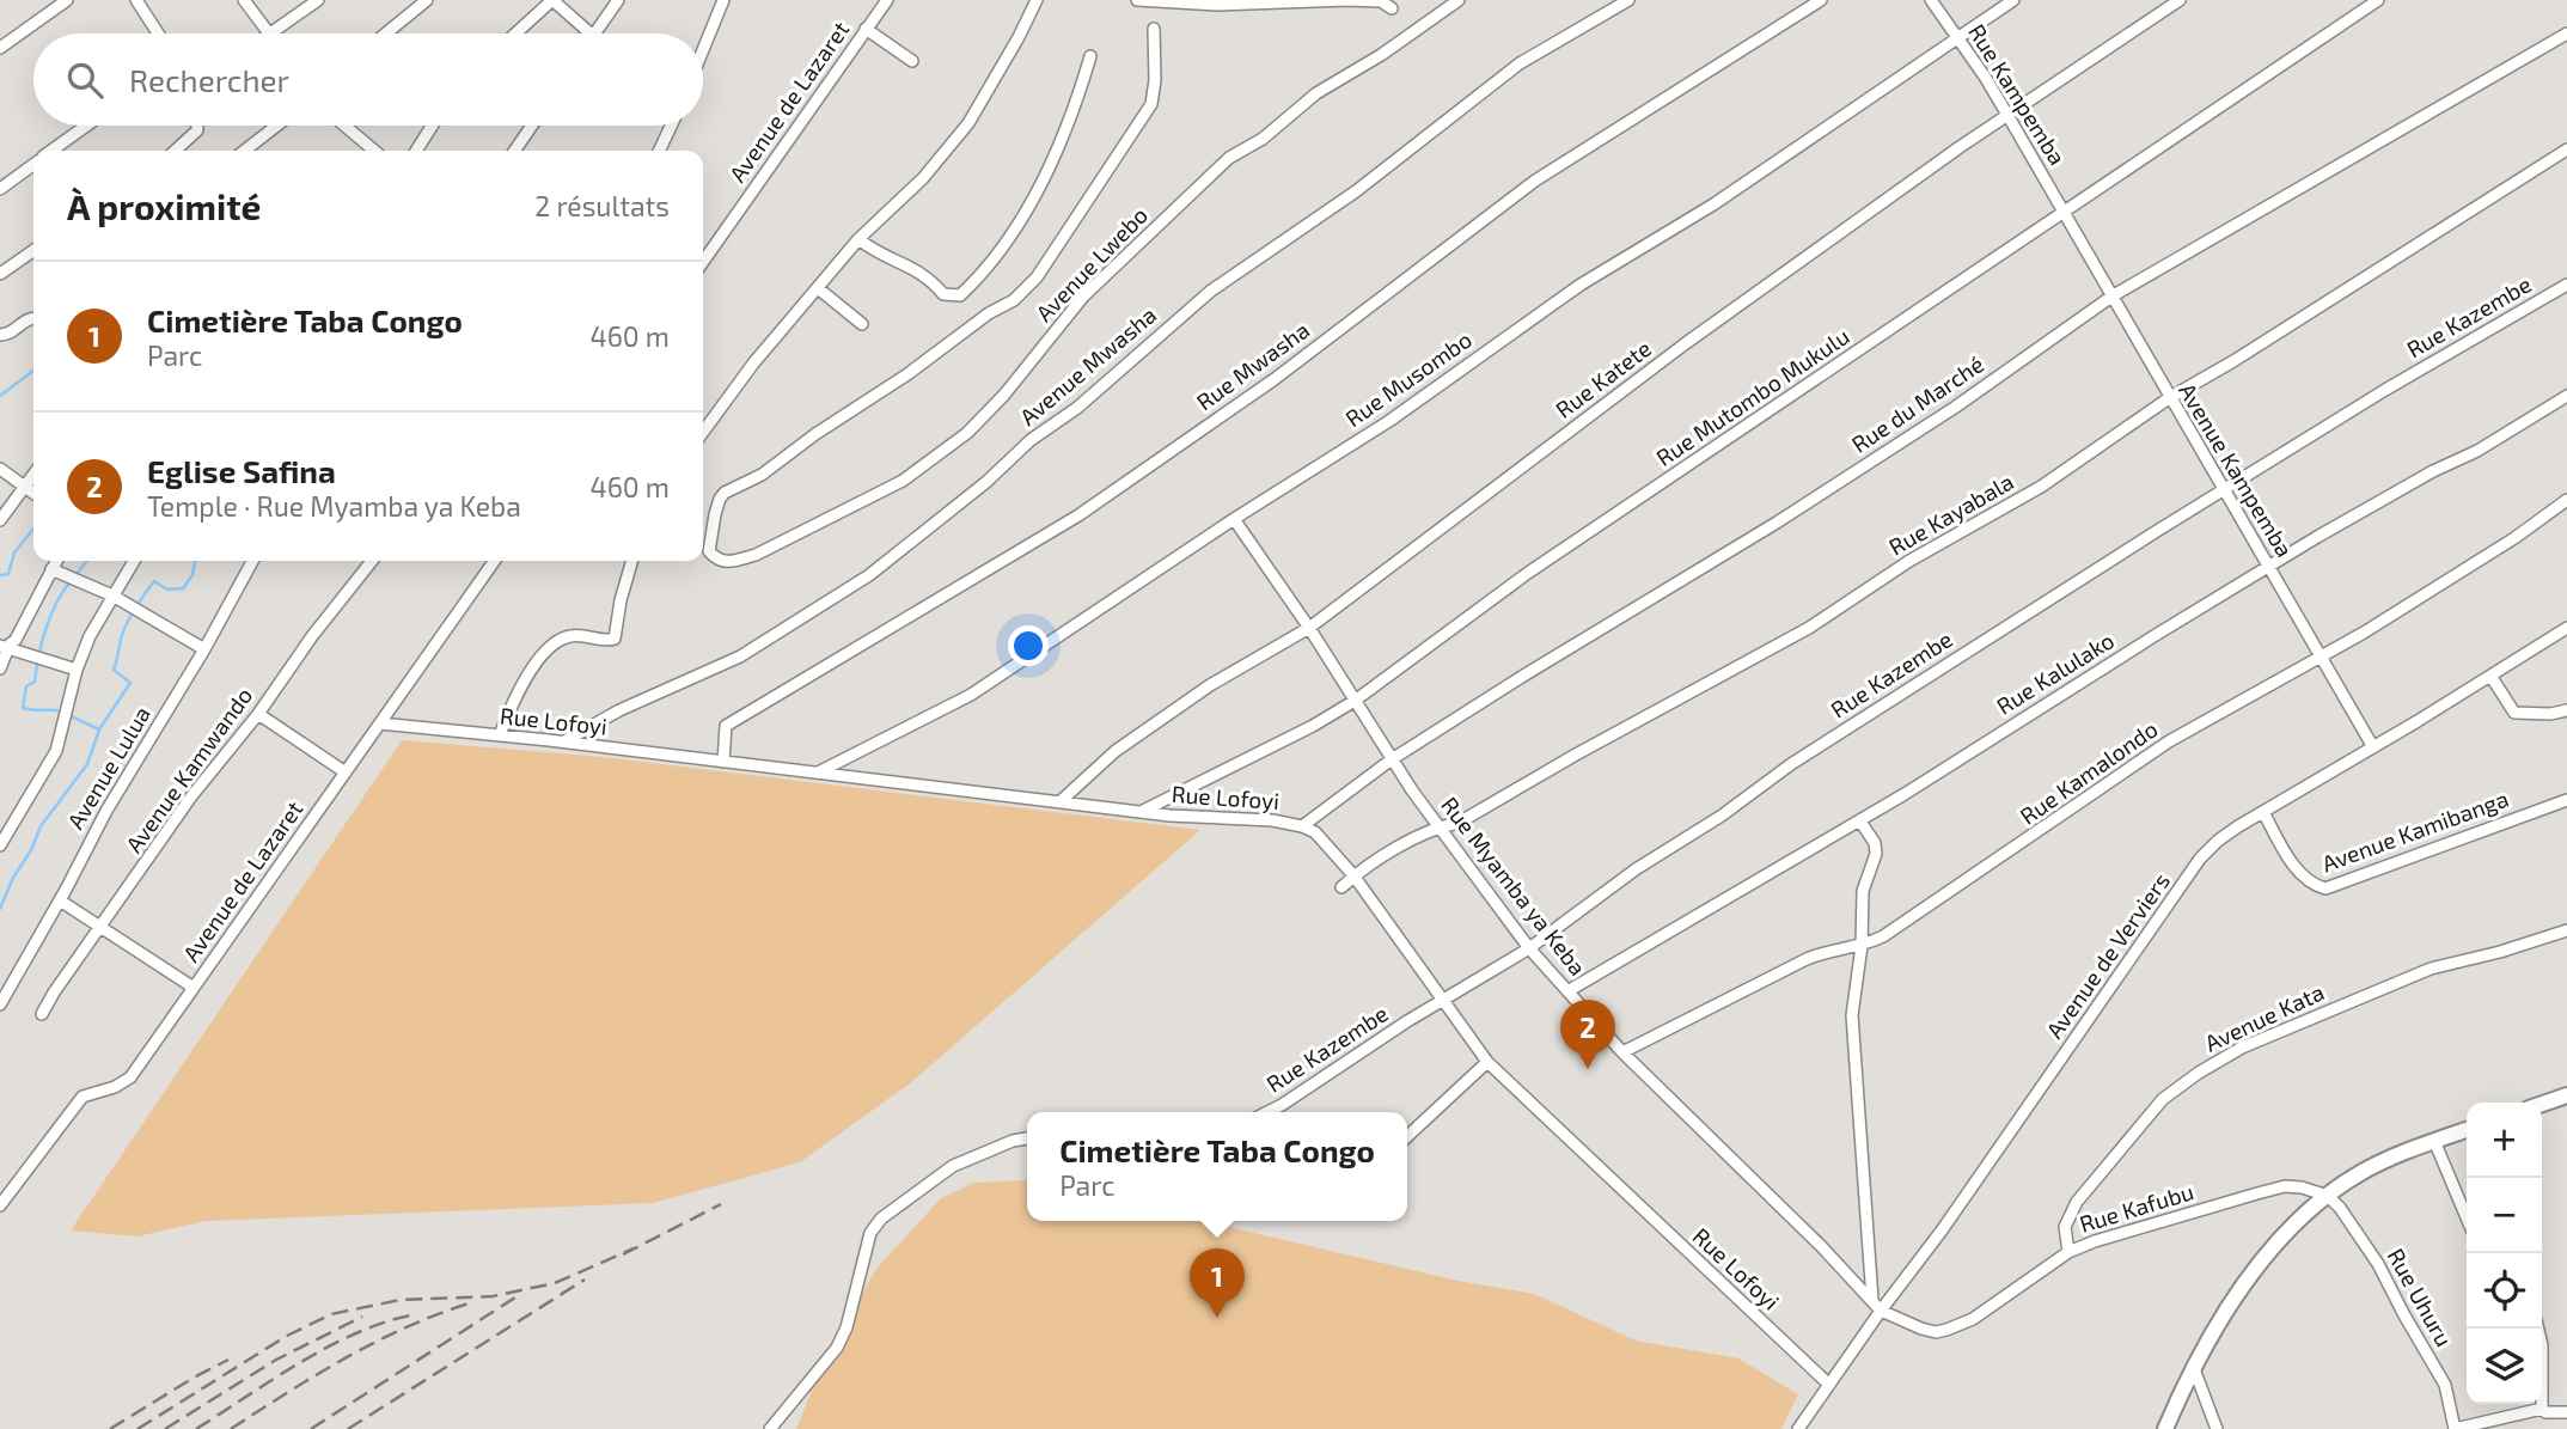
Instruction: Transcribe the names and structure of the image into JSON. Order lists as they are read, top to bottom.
{
  "streets": {
    "street": [
      "Rue Kampemba",
      "Avenue de Lazaret",
      "Avenue Lwebo",
      "Rue Kazembe",
      "Avenue Mwasha",
      "Rue Mwasha",
      "Rue Musombo",
      "Rue Katete",
      "Rue Mutombo Mukulu",
      "Rue du Marché",
      "Avenue Kampemba",
      "Rue Kayabala",
      "Rue Kalulako",
      "Rue Lofoyi",
      "Avenue Lulua",
      "Avenue Kamwando",
      "Rue Kamalondo",
      "Avenue Kamibanga",
      "Rue Myamba ya Keba",
      "Avenue de Verviers",
      "Avenue Kata",
      "Rue Kafubu",
      "Rue Uhuru"
    ]
  },
  "crossings": [
    ["Rue Kampemba", "Rue Musombo"],
    ["Rue Kampemba", "Rue Katete"],
    ["Rue Kampemba", "Rue Mutombo Mukulu"],
    ["Rue Kampemba", "Avenue Kampemba"],
    ["Avenue de Lazaret", "Rue Lofoyi"],
    ["Rue Kazembe", "Avenue Kampemba"],
    ["Rue Kazembe", "Rue Lofoyi"],
    ["Rue Kazembe", "Rue Myamba ya Keba"],
    ["Avenue Mwasha", "Rue Lofoyi"],
    ["Rue Mwasha", "Rue Lofoyi"],
    ["Rue Musombo", "Rue Lofoyi"],
    ["Rue Musombo", "Rue Myamba ya Keba"],
    ["Rue Katete", "Rue Lofoyi"],
    ["Rue Katete", "Rue Myamba ya Keba"],
    ["Rue Mutombo Mukulu", "Avenue Kampemba"],
    ["Rue Mutombo Mukulu", "Rue Lofoyi"],
    ["Rue Mutombo Mukulu", "Rue Myamba ya Keba"],
    ["Rue du Marché", "Avenue Kampemba"],
    ["Rue du Marché", "Rue Lofoyi"],
    ["Rue du Marché", "Rue Myamba ya Keba"],
    ["Avenue Kampemba", "Rue Kayabala"],
    ["Avenue Kampemba", "Rue Kalulako"],
    ["Avenue Kampemba", "Rue Kamalondo"],
    ["Avenue Kampemba", "Avenue de Verviers"],
    ["Rue Kayabala", "Rue Lofoyi"],
    ["Rue Kayabala", "Rue Myamba ya Keba"],
    ["Rue Kalulako", "Rue Myamba ya Keba"],
    ["Rue Lofoyi", "Avenue de Verviers"],
    ["Rue Kamalondo", "Rue Myamba ya Keba"],
    ["Avenue Kamibanga", "Avenue de Verviers"],
    ["Rue Myamba ya Keba", "Avenue de Verviers"],
    ["Rue Myamba ya Keba", "Rue Kafubu"],
    ["Avenue de Verviers", "Rue Kafubu"],
    ["Avenue Kata", "Rue Kafubu"],
    ["Rue Kafubu", "Rue Uhuru"]
  ],
  "page": {
    "search": "Rechercher",
    "heading": ["À proximité", "2 résultats"],
    "list": [
      {
        "mark": "1",
        "name": "Cimetière Taba Congo",
        "note": "Parc",
        "value": "460 m"
      },
      {
        "mark": "2",
        "name": "Eglise Safina",
        "note": "Temple · Rue Myamba ya Keba",
        "value": "460 m"
      }
    ],
    "pins": ["2", "1"],
    "map_buttons": ["+", "−"],
    "popup": ["Cimetière Taba Congo", "Parc"]
  }
}
